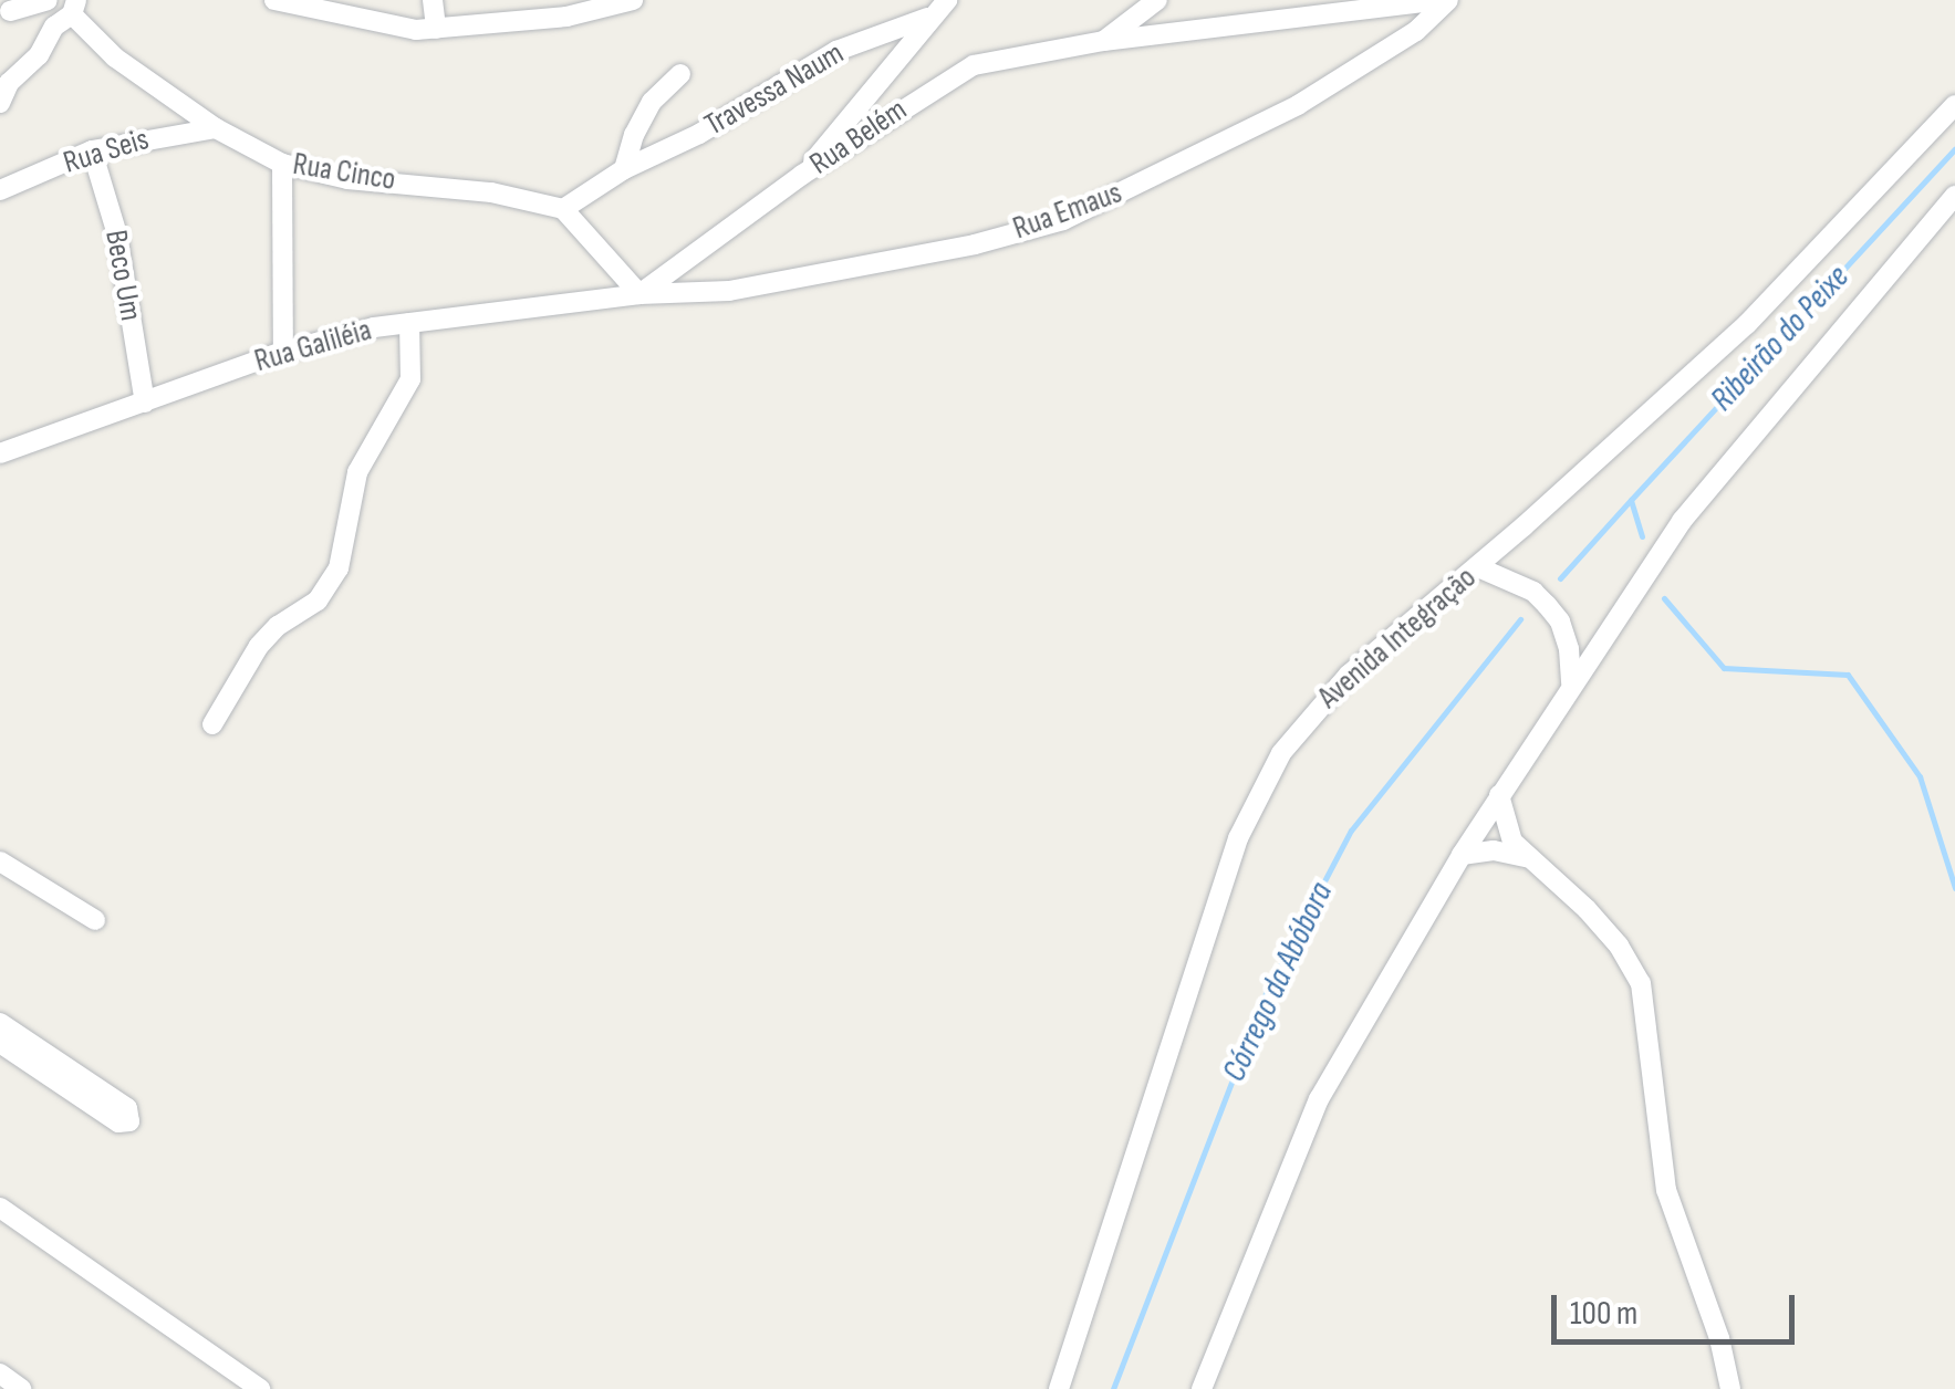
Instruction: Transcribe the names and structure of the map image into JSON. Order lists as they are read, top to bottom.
{
  "streets": {
    "street": [
      "Travessa Naum",
      "Rua Belém",
      "Rua Seis",
      "Rua Cinco",
      "Rua Emaus",
      "Beco Um",
      "Rua Galiléia",
      "Avenida Integração"
    ]
  },
  "crossings": [
    ["Travessa Naum", "Rua Cinco"],
    ["Rua Belém", "Rua Emaus"],
    ["Rua Belém", "Rua Galiléia"],
    ["Rua Seis", "Rua Cinco"],
    ["Rua Seis", "Beco Um"],
    ["Rua Emaus", "Rua Galiléia"],
    ["Beco Um", "Rua Galiléia"]
  ],
  "water": ["Ribeirão do Peixe", "Córrego da Abóbora"],
  "scale_bar": "100 m"
}
